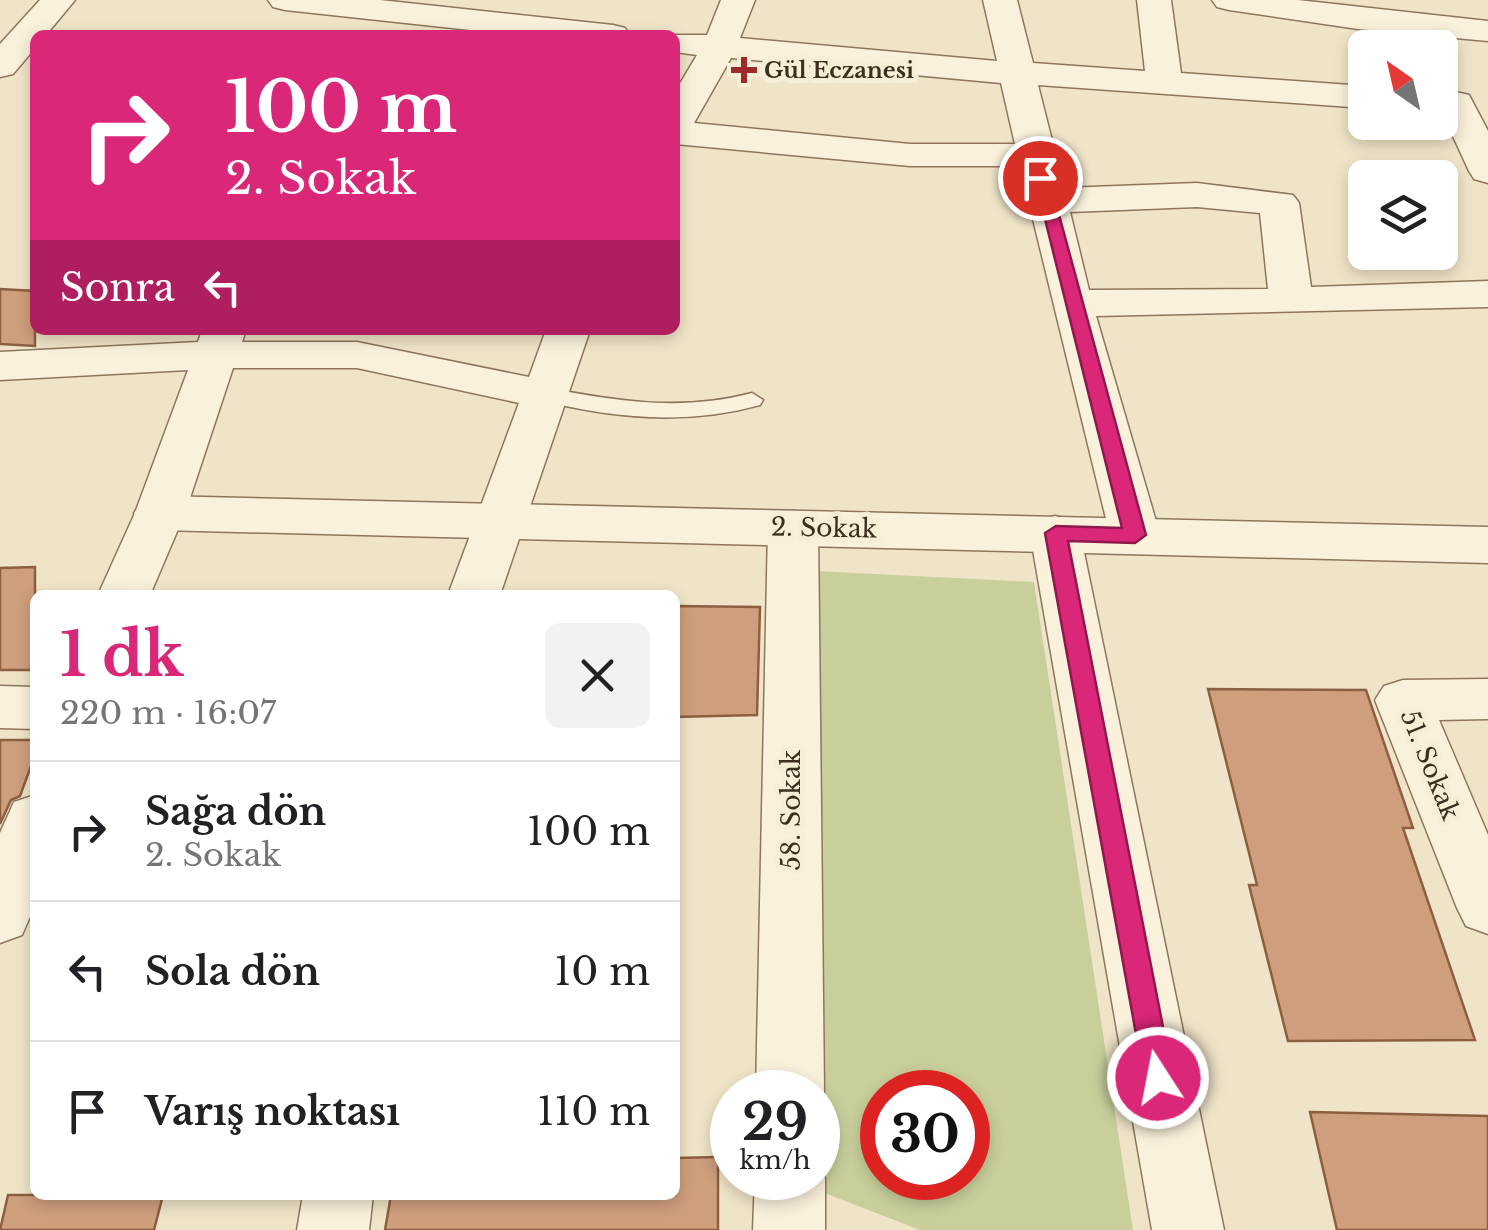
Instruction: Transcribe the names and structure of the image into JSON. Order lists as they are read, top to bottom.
{
  "streets": {
    "street": ["2. Sokak", "51. Sokak", "58. Sokak"]
  },
  "crossings": [
    ["2. Sokak", "58. Sokak"]
  ],
  "places": {
    "health": ["Gül Eczanesi"]
  },
  "north": "top left",
  "page": {
    "turn": ["100 m", "2. Sokak"],
    "then": "Sonra",
    "heading": ["1 dk", "220 m · 16:07"],
    "list": [
      {
        "name": "Sağa dön",
        "note": "2. Sokak",
        "value": "100 m"
      },
      {
        "name": "Sola dön",
        "value": "10 m"
      },
      {
        "name": "Varış noktası",
        "value": "110 m"
      }
    ],
    "speed": "29 km/h",
    "limit": "30"
  }
}
